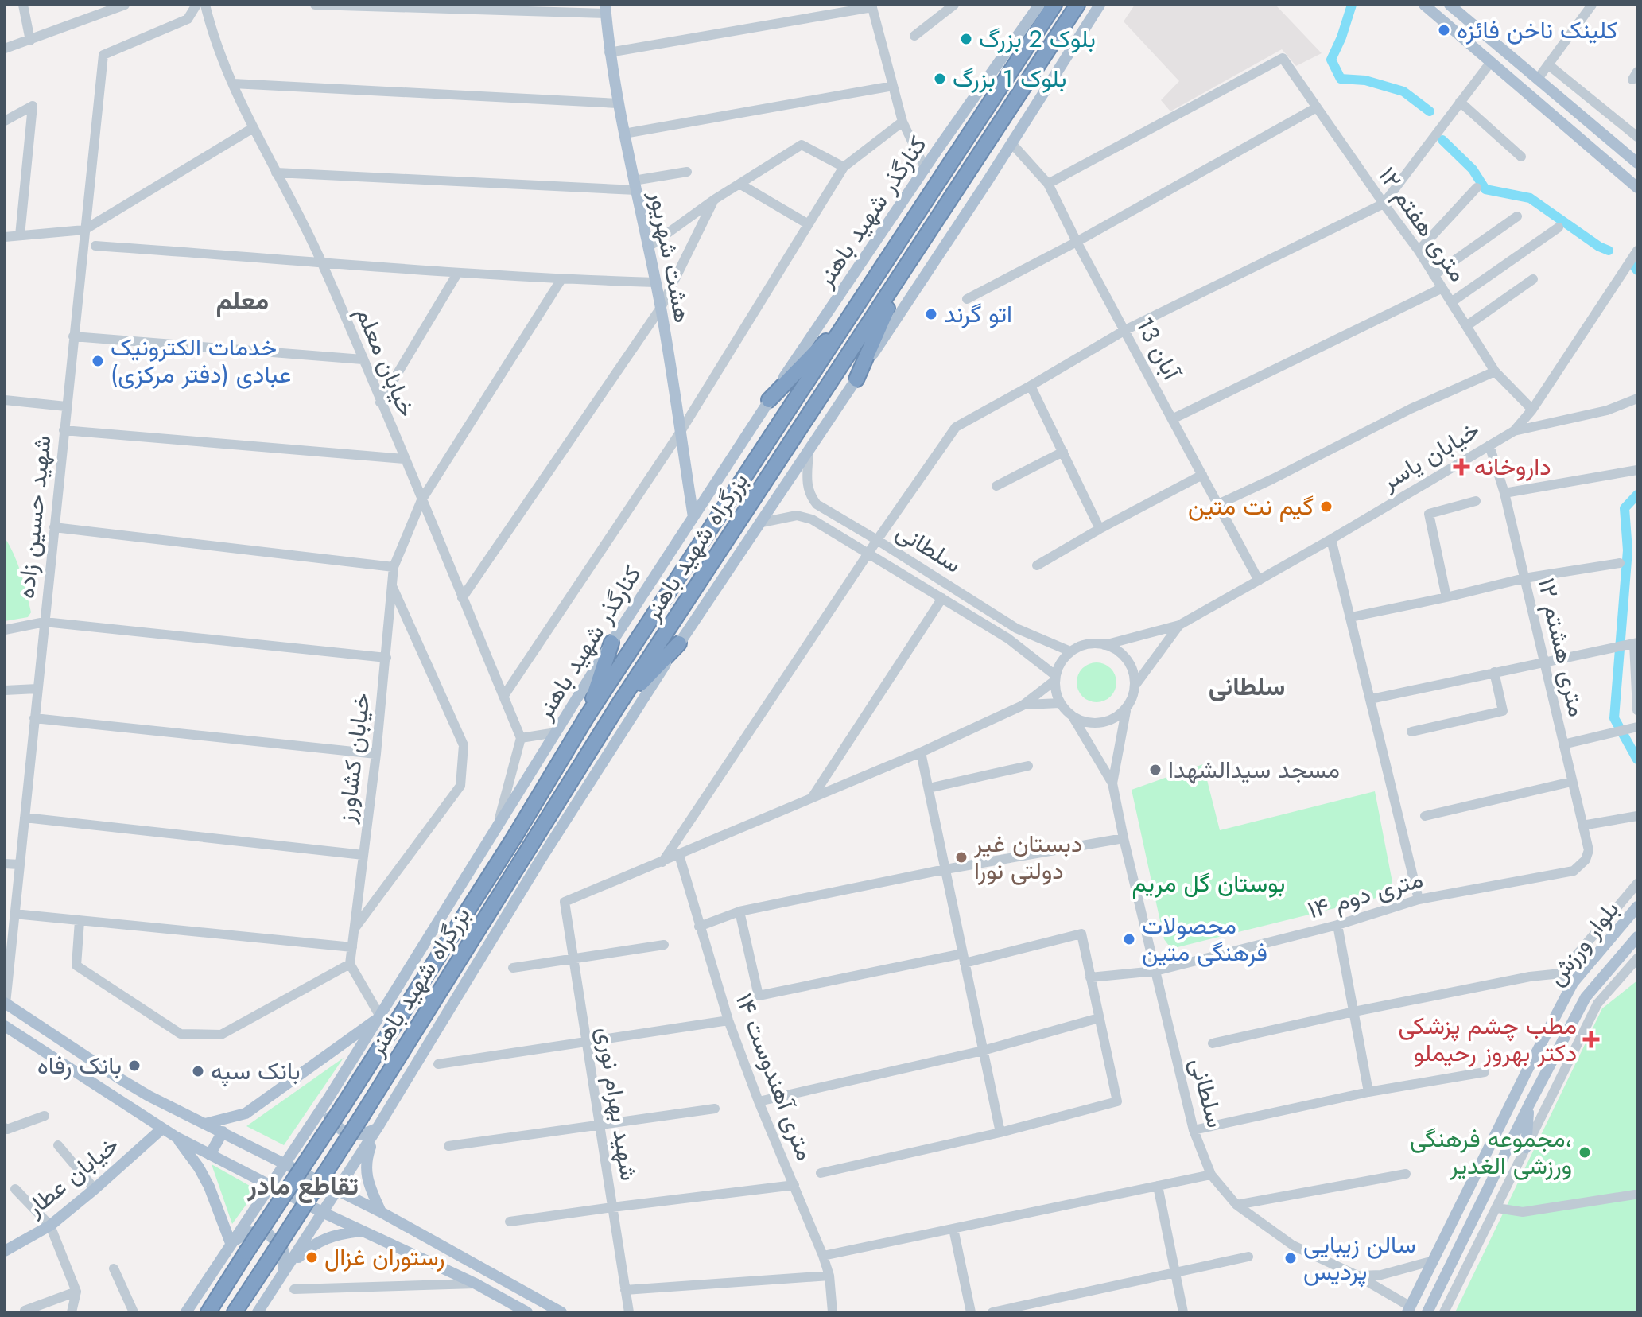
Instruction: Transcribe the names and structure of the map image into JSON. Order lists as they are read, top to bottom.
{
  "streets": {
    "highway": ["بزرگراه شهید باهنر"],
    "main road": [
      "کنارگذر شهید باهنر",
      "هشت شهریور",
      "بلوار ورزش",
      "خیابان عطار"
    ],
    "street": [
      "۱۲ متری هفتم",
      "13 آبان",
      "خیابان معلم",
      "خیابان یاسر",
      "شهید حسین زاده",
      "سلطانی",
      "۱۲ متری هشتم",
      "خیابان کشاورز",
      "۱۴ متری دوم",
      "۱۴ متری آهندوست",
      "شهید بهرام نوری"
    ]
  },
  "crossings": [
    ["کنارگذر شهید باهنر", "هشت شهریور"],
    ["۱۲ متری هفتم", "13 آبان"],
    ["۱۲ متری هفتم", "خیابان یاسر"],
    ["13 آبان", "خیابان یاسر"],
    ["خیابان معلم", "خیابان کشاورز"],
    ["خیابان یاسر", "سلطانی"],
    ["خیابان یاسر", "۱۲ متری هشتم"],
    ["سلطانی", "۱۴ متری دوم"],
    ["سلطانی", "بلوار ورزش"],
    ["۱۲ متری هشتم", "۱۴ متری دوم"]
  ],
  "districts": ["معلم", "سلطانی", "تقاطع مادر"],
  "parks": ["بوستان گل مریم"],
  "places": {
    "other": [
      "کلینک ناخن فائزه",
      "بلوک 2 بزرگ",
      "بلوک 1 بزرگ",
      "اتو گرند",
      "خدمات الکترونیک عبادی (دفتر مرکزی)",
      "گیم نت متین",
      "مسجد سیدالشهدا",
      "دبستان غیر دولتی نورا",
      "محصولات فرهنگی متین",
      "بانک رفاه",
      "بانک سپه",
      "مجموعه فرهنگی، ورزشی الغدیر",
      "رستوران غزال",
      "سالن زیبایی پردیس"
    ],
    "health": ["داروخانه", "مطب چشم پزشکی دکتر بهروز رحیملو"]
  }
}
